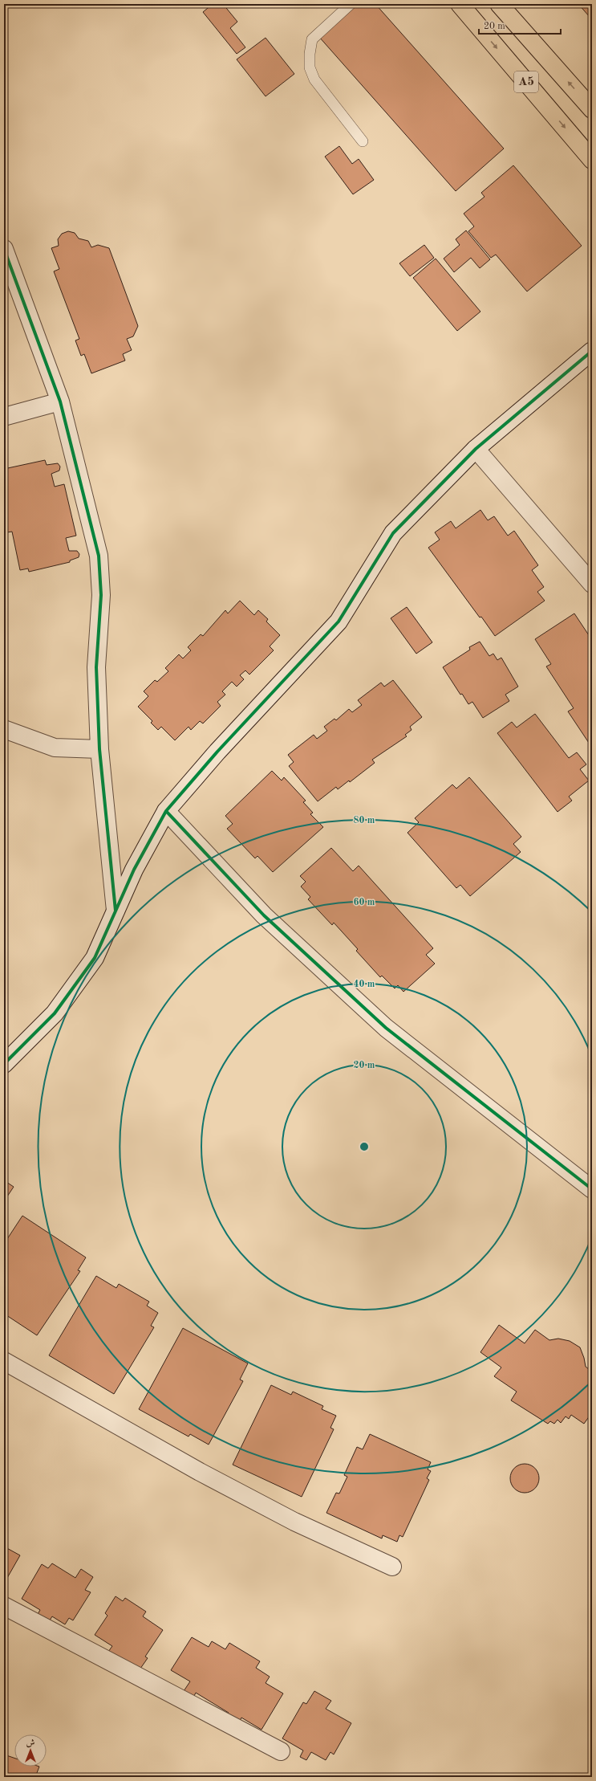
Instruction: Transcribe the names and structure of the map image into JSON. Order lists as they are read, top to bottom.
{
  "streets": {
    "highway": ["A5"]
  },
  "scale_bar": "20 m",
  "north": "top",
  "rings": [
    "80 m",
    "60 m",
    "40 m",
    "20 m"
  ]
}
